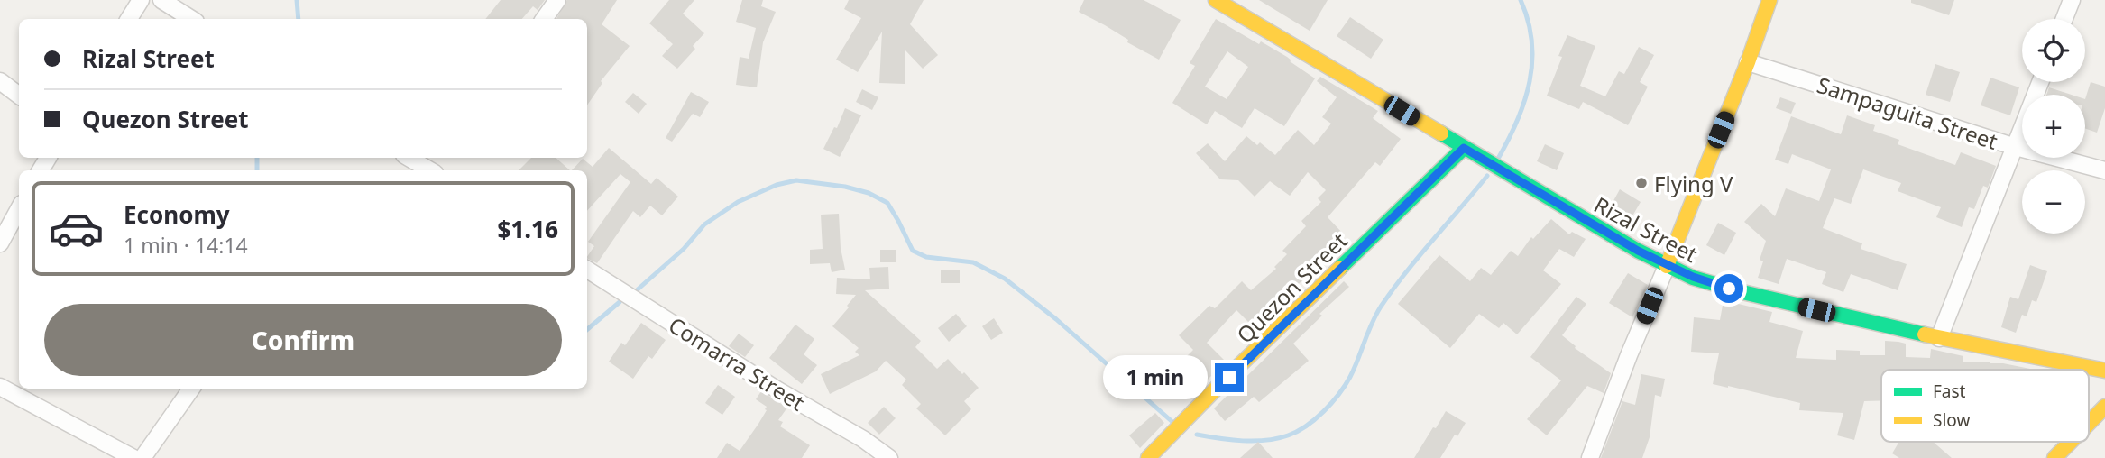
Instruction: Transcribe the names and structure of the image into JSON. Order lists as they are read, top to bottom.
{
  "streets": {
    "street": [
      "Sampaguita Street",
      "Rizal Street",
      "Quezon Street",
      "Comarra Street"
    ]
  },
  "crossings": [
    ["Rizal Street", "Quezon Street"]
  ],
  "places": ["Flying V"],
  "legend": ["Fast", "Slow"],
  "page": {
    "map_buttons": ["+", "−"],
    "banner": ["Rizal Street", "Quezon Street"],
    "list": [
      {
        "name": "Economy",
        "note": "1 min · 14:14",
        "value": "$1.16"
      }
    ],
    "buttons": "Confirm",
    "bubble": "1 min"
  }
}
